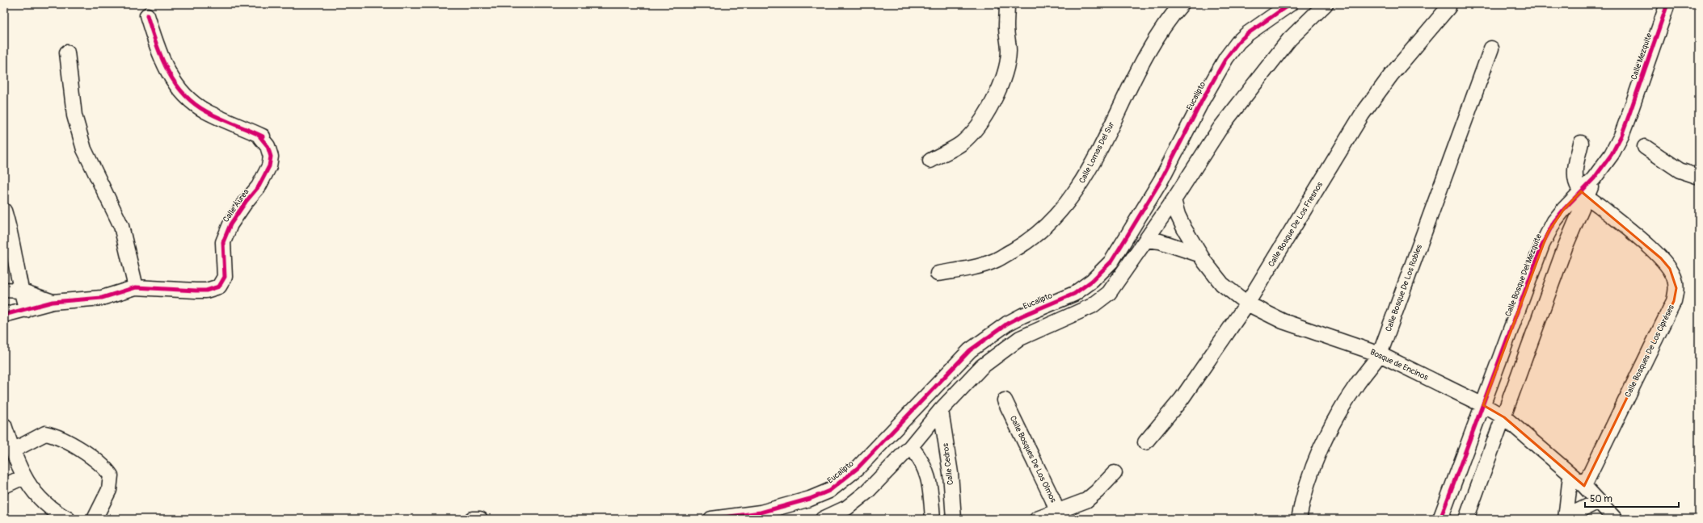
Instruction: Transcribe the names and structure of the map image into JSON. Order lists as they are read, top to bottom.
{
  "streets": {
    "street": [
      "Calle Mezquite",
      "Eucalipto",
      "Calle Lomas Del Sur",
      "Calle Áurea",
      "Calle Bosque De Los Fresnos",
      "Calle Bosque Del Mezquite",
      "Calle Bosque De Los Robles",
      "Calle Bosques De Los Cipréses",
      "Bosque de Encinos",
      "Calle Bosques De Los Olmos",
      "Calle Cedros"
    ]
  },
  "crossings": [
    ["Calle Mezquite", "Calle Bosque Del Mezquite"],
    ["Calle Bosque De Los Fresnos", "Bosque de Encinos"],
    ["Calle Bosque Del Mezquite", "Calle Bosques De Los Cipréses"],
    ["Calle Bosque Del Mezquite", "Bosque de Encinos"],
    ["Calle Bosque De Los Robles", "Bosque de Encinos"],
    ["Calle Bosques De Los Cipréses", "Bosque de Encinos"]
  ],
  "scale_bar": "50 m"
}
